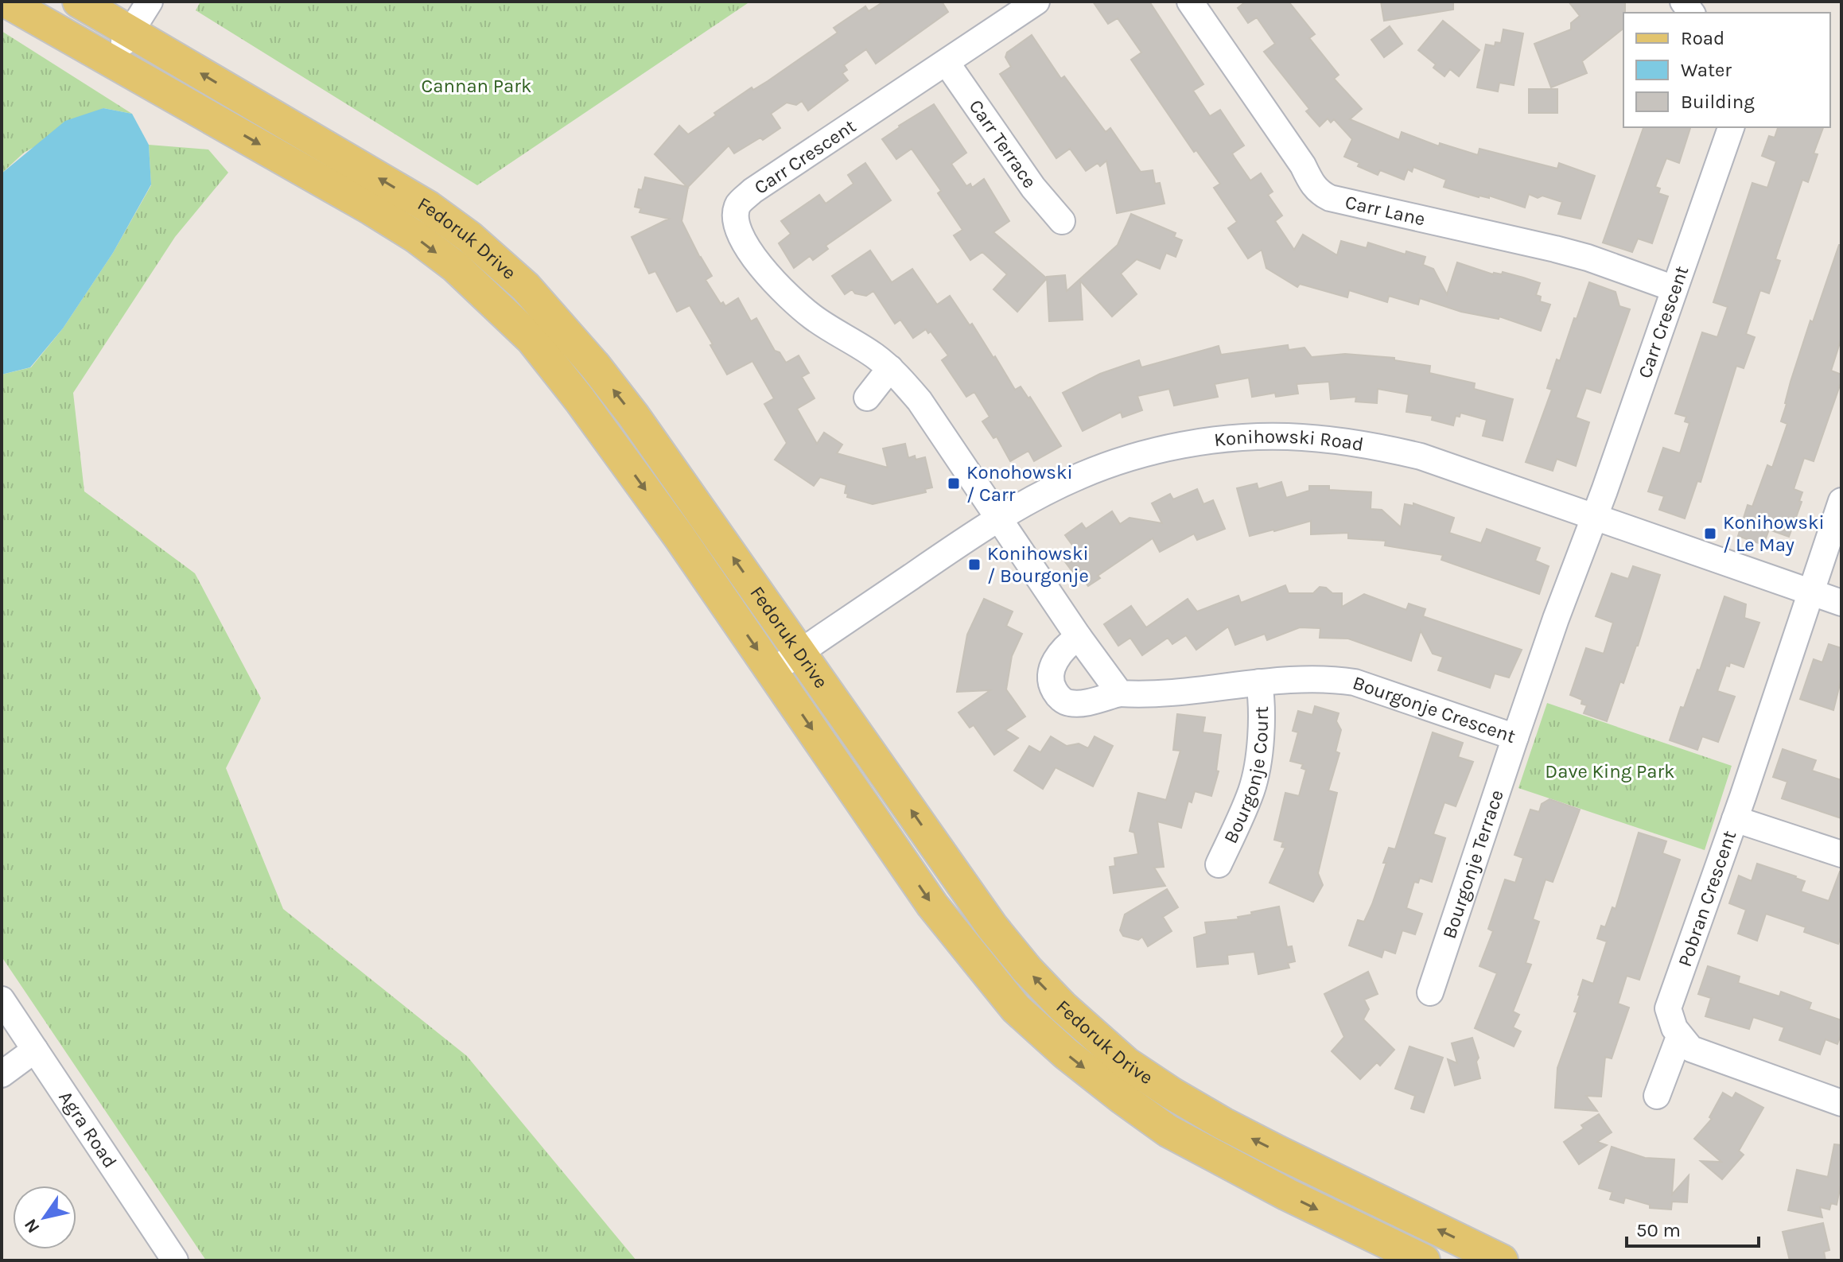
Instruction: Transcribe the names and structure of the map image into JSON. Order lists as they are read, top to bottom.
{
  "streets": {
    "main road": ["Fedoruk Drive"],
    "street": [
      "Carr Terrace",
      "Carr Crescent",
      "Carr Lane",
      "Konihowski Road",
      "Bourgonje Crescent",
      "Bourgonje Court",
      "Bourgonje Terrace",
      "Pobran Crescent",
      "Agra Road"
    ]
  },
  "crossings": [
    ["Carr Terrace", "Carr Crescent"],
    ["Carr Crescent", "Carr Lane"],
    ["Carr Crescent", "Konihowski Road"],
    ["Carr Crescent", "Bourgonje Crescent"],
    ["Fedoruk Drive", "Konihowski Road"],
    ["Konihowski Road", "Bourgonje Crescent"],
    ["Konihowski Road", "Pobran Crescent"],
    ["Bourgonje Crescent", "Bourgonje Court"],
    ["Bourgonje Crescent", "Bourgonje Terrace"]
  ],
  "parks": ["Cannan Park", "Dave King Park"],
  "places": {
    "transit": ["Konohowski / Carr", "Konihowski / Le May", "Konihowski / Bourgonje"]
  },
  "legend": ["Road", "Water", "Building"],
  "scale_bar": "50 m",
  "north": "bottom left"
}
